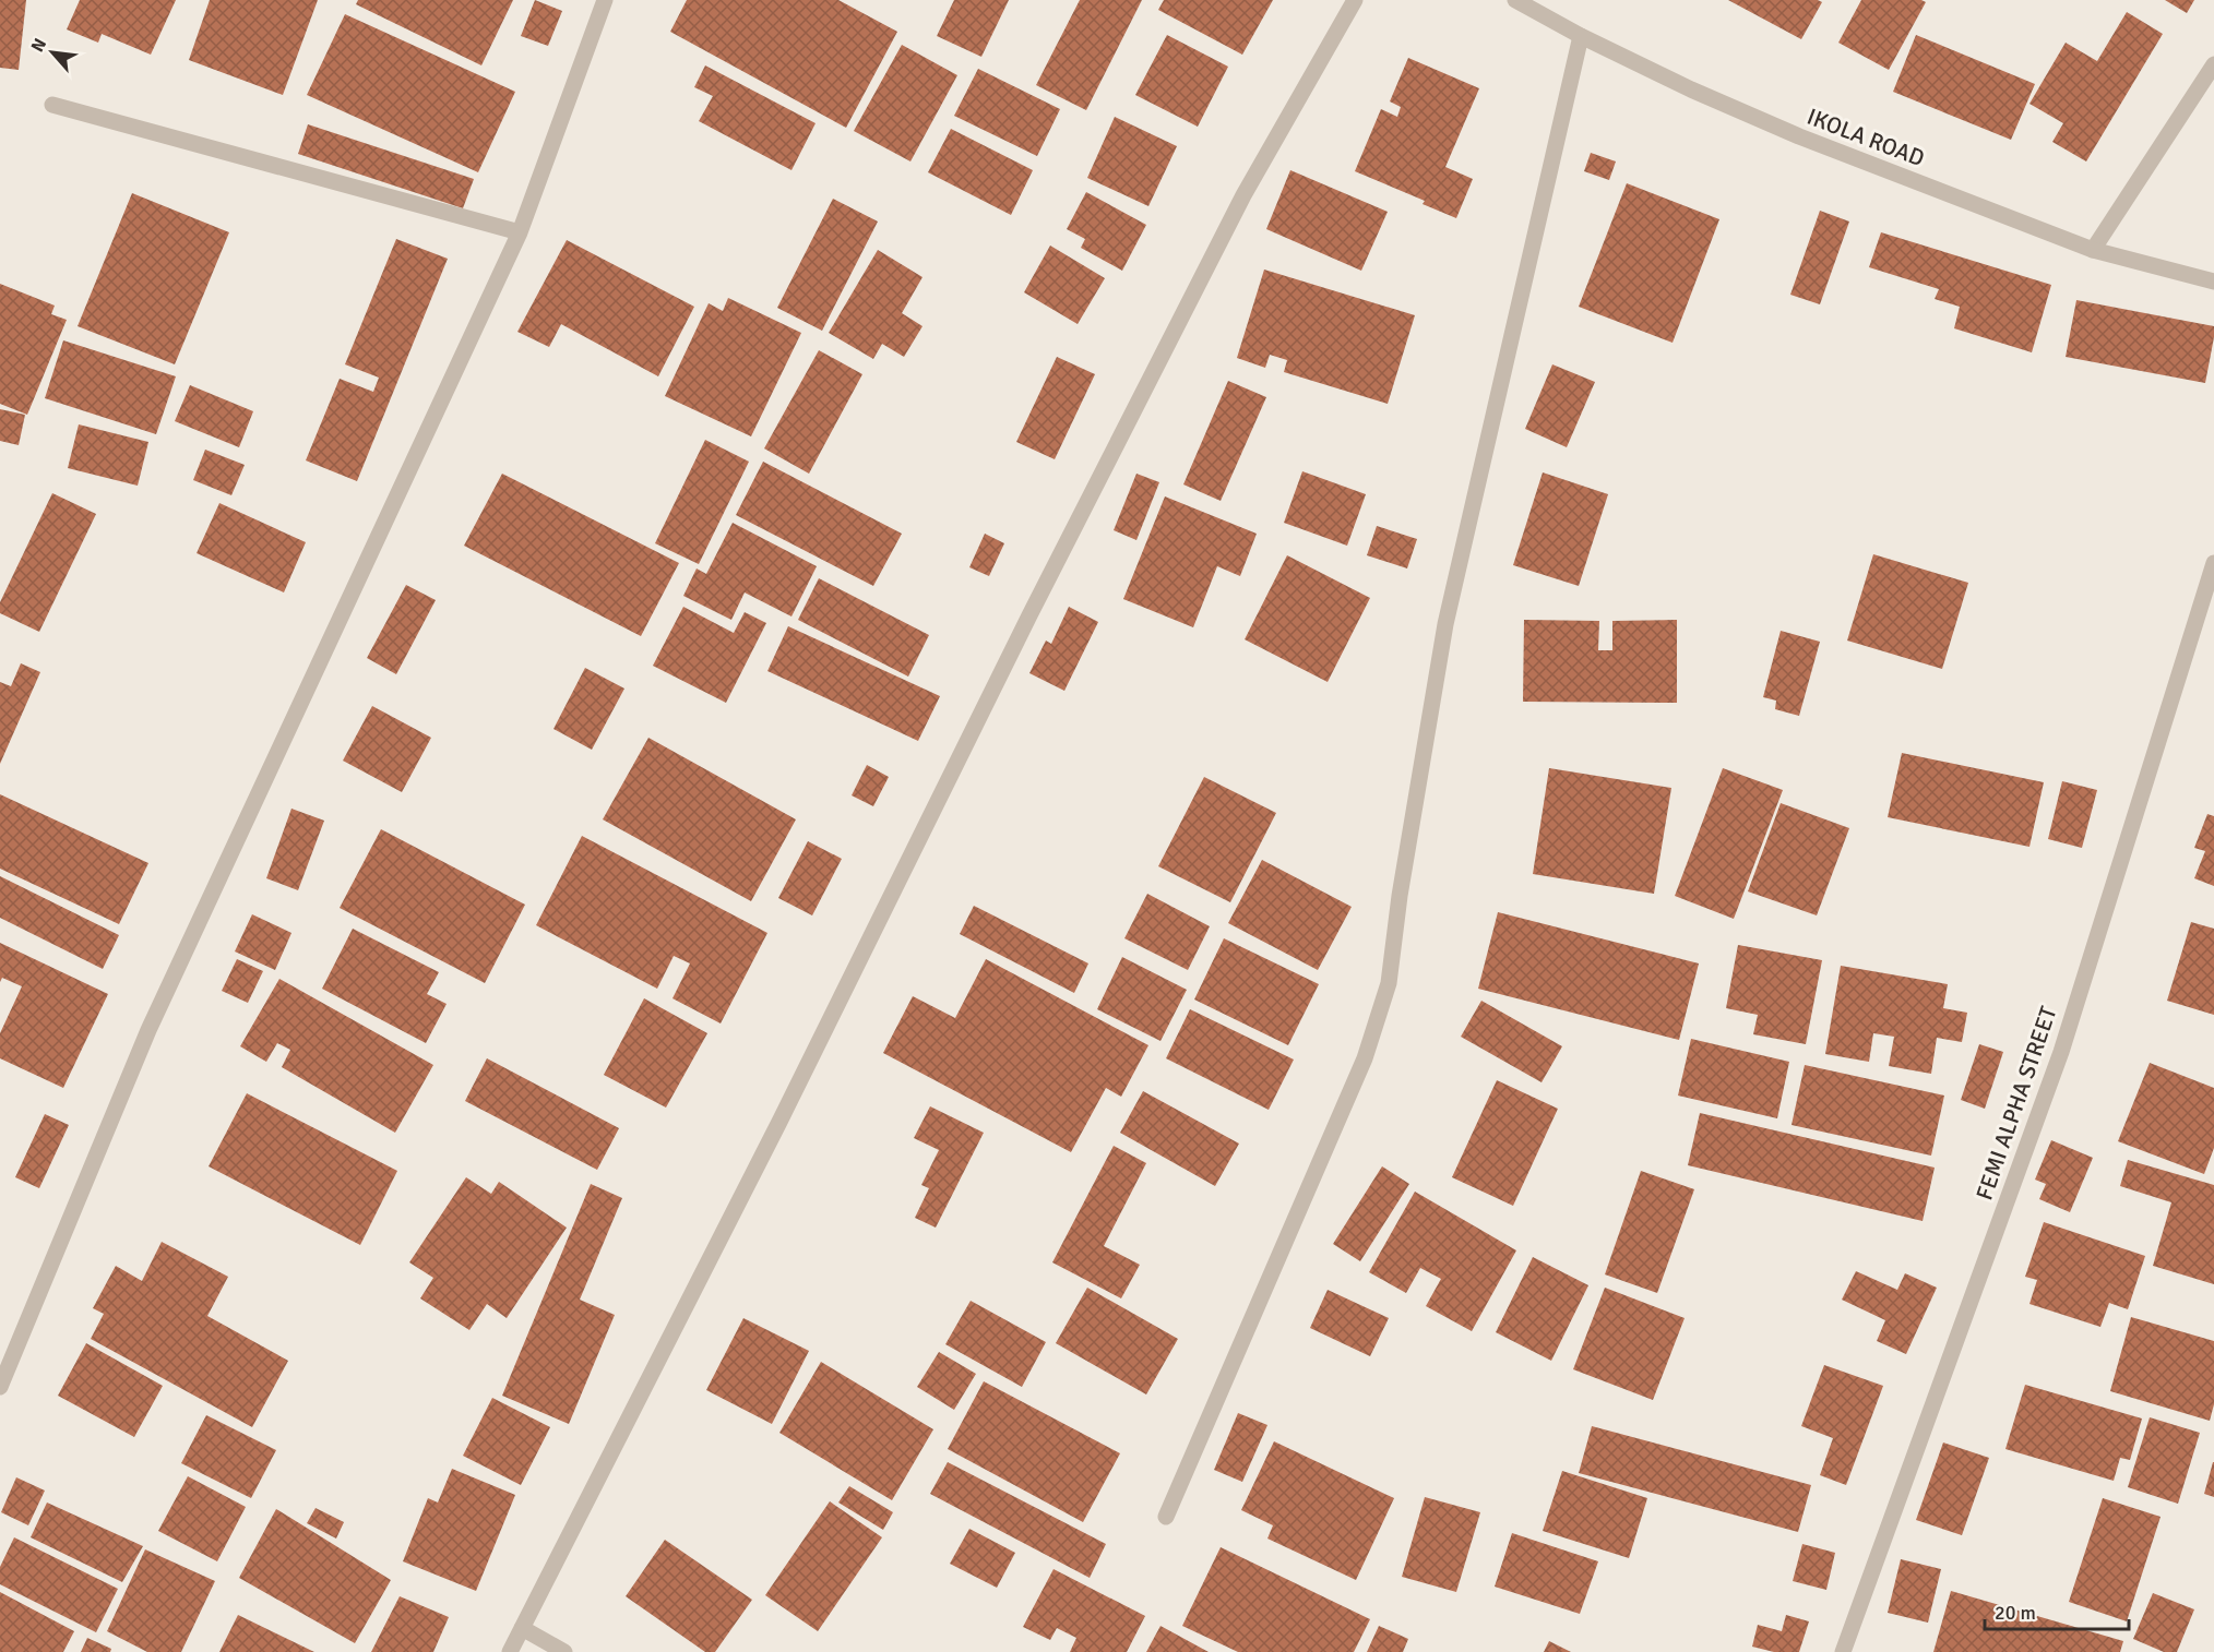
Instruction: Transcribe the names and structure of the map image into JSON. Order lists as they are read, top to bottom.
{
  "streets": {
    "street": ["IKOLA ROAD", "FEMI ALPHA STREET"]
  },
  "scale_bar": "20 m",
  "north": "top left"
}
